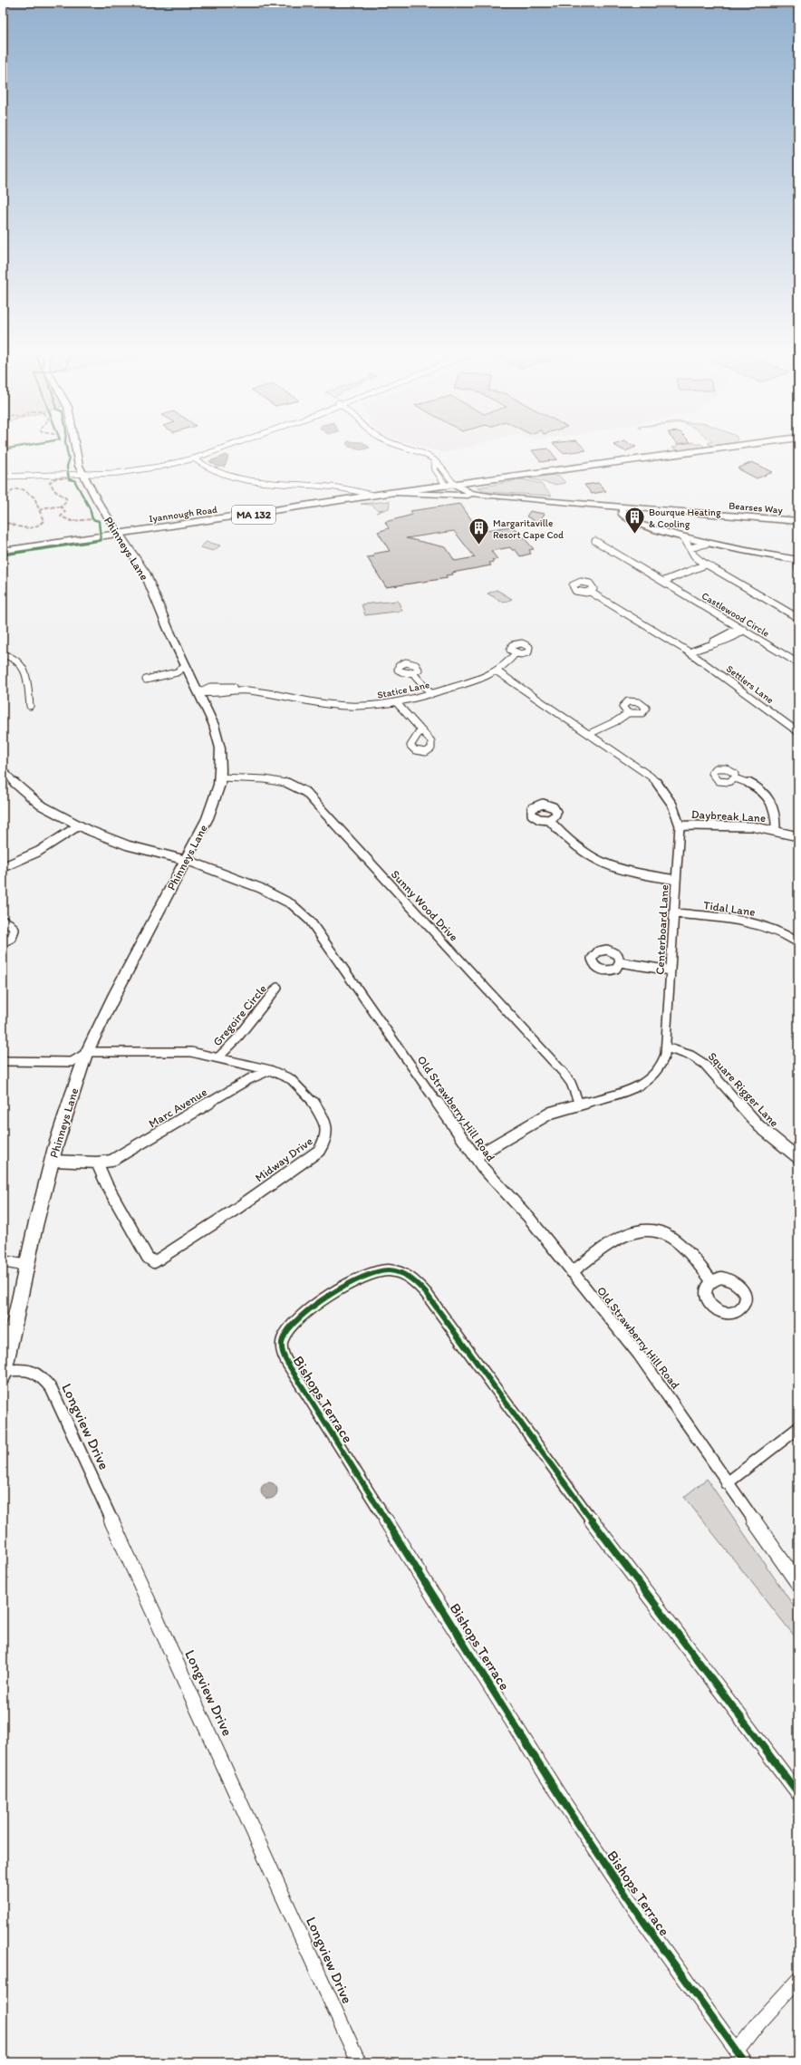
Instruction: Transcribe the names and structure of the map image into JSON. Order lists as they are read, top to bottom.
{
  "streets": {
    "main road": [
      "Bearses Way",
      "Iyannough Road",
      "MA 132",
      "Phinneys Lane"
    ],
    "street": [
      "Castlewood Circle",
      "Settlers Lane",
      "Statice Lane",
      "Daybreak Lane",
      "Sunny Wood Drive",
      "Tidal Lane",
      "Centerboard Lane",
      "Gregoire Circle",
      "Square Rigger Lane",
      "Marc Avenue",
      "Old Strawberry Hill Road",
      "Midway Drive",
      "Bishops Terrace",
      "Longview Drive"
    ]
  },
  "crossings": [
    ["Bearses Way", "Iyannough Road"],
    ["Iyannough Road", "Phinneys Lane"],
    ["Phinneys Lane", "Statice Lane"],
    ["Phinneys Lane", "Sunny Wood Drive"],
    ["Phinneys Lane", "Old Strawberry Hill Road"],
    ["Phinneys Lane", "Midway Drive"],
    ["Phinneys Lane", "Longview Drive"],
    ["Statice Lane", "Centerboard Lane"],
    ["Daybreak Lane", "Centerboard Lane"],
    ["Sunny Wood Drive", "Centerboard Lane"],
    ["Tidal Lane", "Centerboard Lane"],
    ["Centerboard Lane", "Square Rigger Lane"],
    ["Centerboard Lane", "Old Strawberry Hill Road"],
    ["Gregoire Circle", "Midway Drive"],
    ["Marc Avenue", "Midway Drive"]
  ],
  "places": {
    "building": ["Bourque Heating & Cooling", "Margaritaville Resort Cape Cod"]
  }
}
